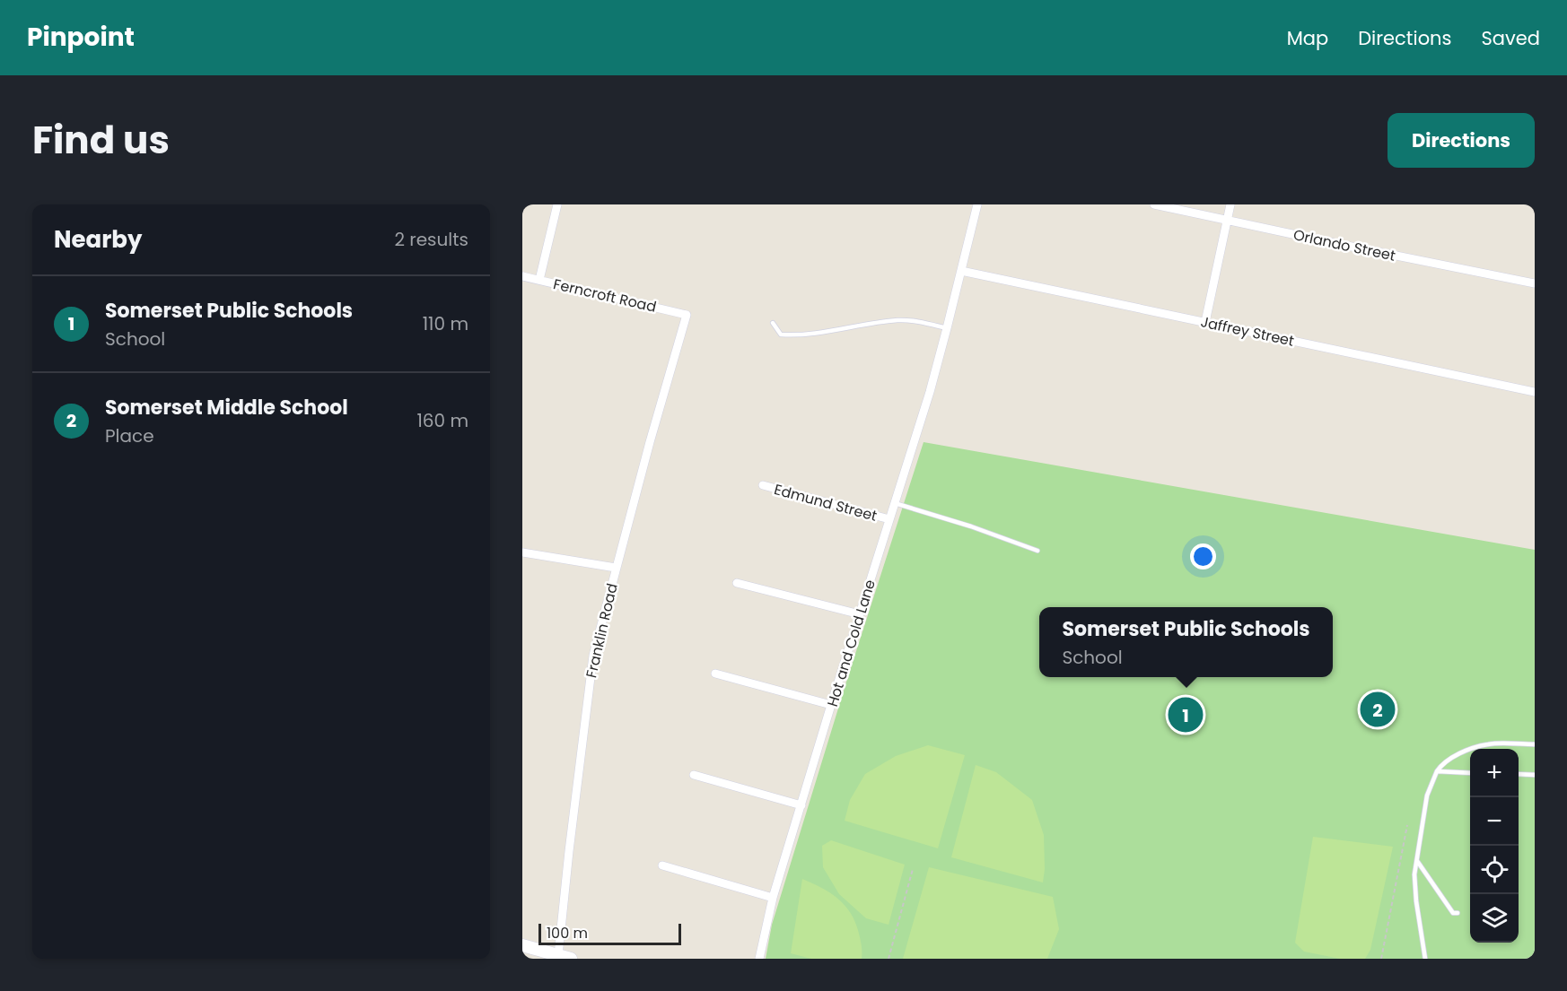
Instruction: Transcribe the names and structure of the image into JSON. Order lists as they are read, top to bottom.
{
  "streets": {
    "street": [
      "Orlando Street",
      "Ferncroft Road",
      "Jaffrey Street",
      "Edmund Street",
      "Franklin Road",
      "Hot and Cold Lane"
    ]
  },
  "crossings": [
    ["Ferncroft Road", "Franklin Road"],
    ["Jaffrey Street", "Hot and Cold Lane"],
    ["Edmund Street", "Hot and Cold Lane"]
  ],
  "scale_bar": "100 m",
  "page": {
    "header": "Pinpoint",
    "nav": ["Map", "Directions", "Saved"],
    "title": "Find us",
    "buttons": "Directions",
    "heading": ["Nearby", "2 results"],
    "list": [
      {
        "mark": "1",
        "name": "Somerset Public Schools",
        "note": "School",
        "value": "110 m"
      },
      {
        "mark": "2",
        "name": "Somerset Middle School",
        "note": "Place",
        "value": "160 m"
      }
    ],
    "popup": ["Somerset Public Schools", "School"],
    "pins": ["2", "1"],
    "map_buttons": ["+", "−"],
    "scale": "100 m"
  }
}
